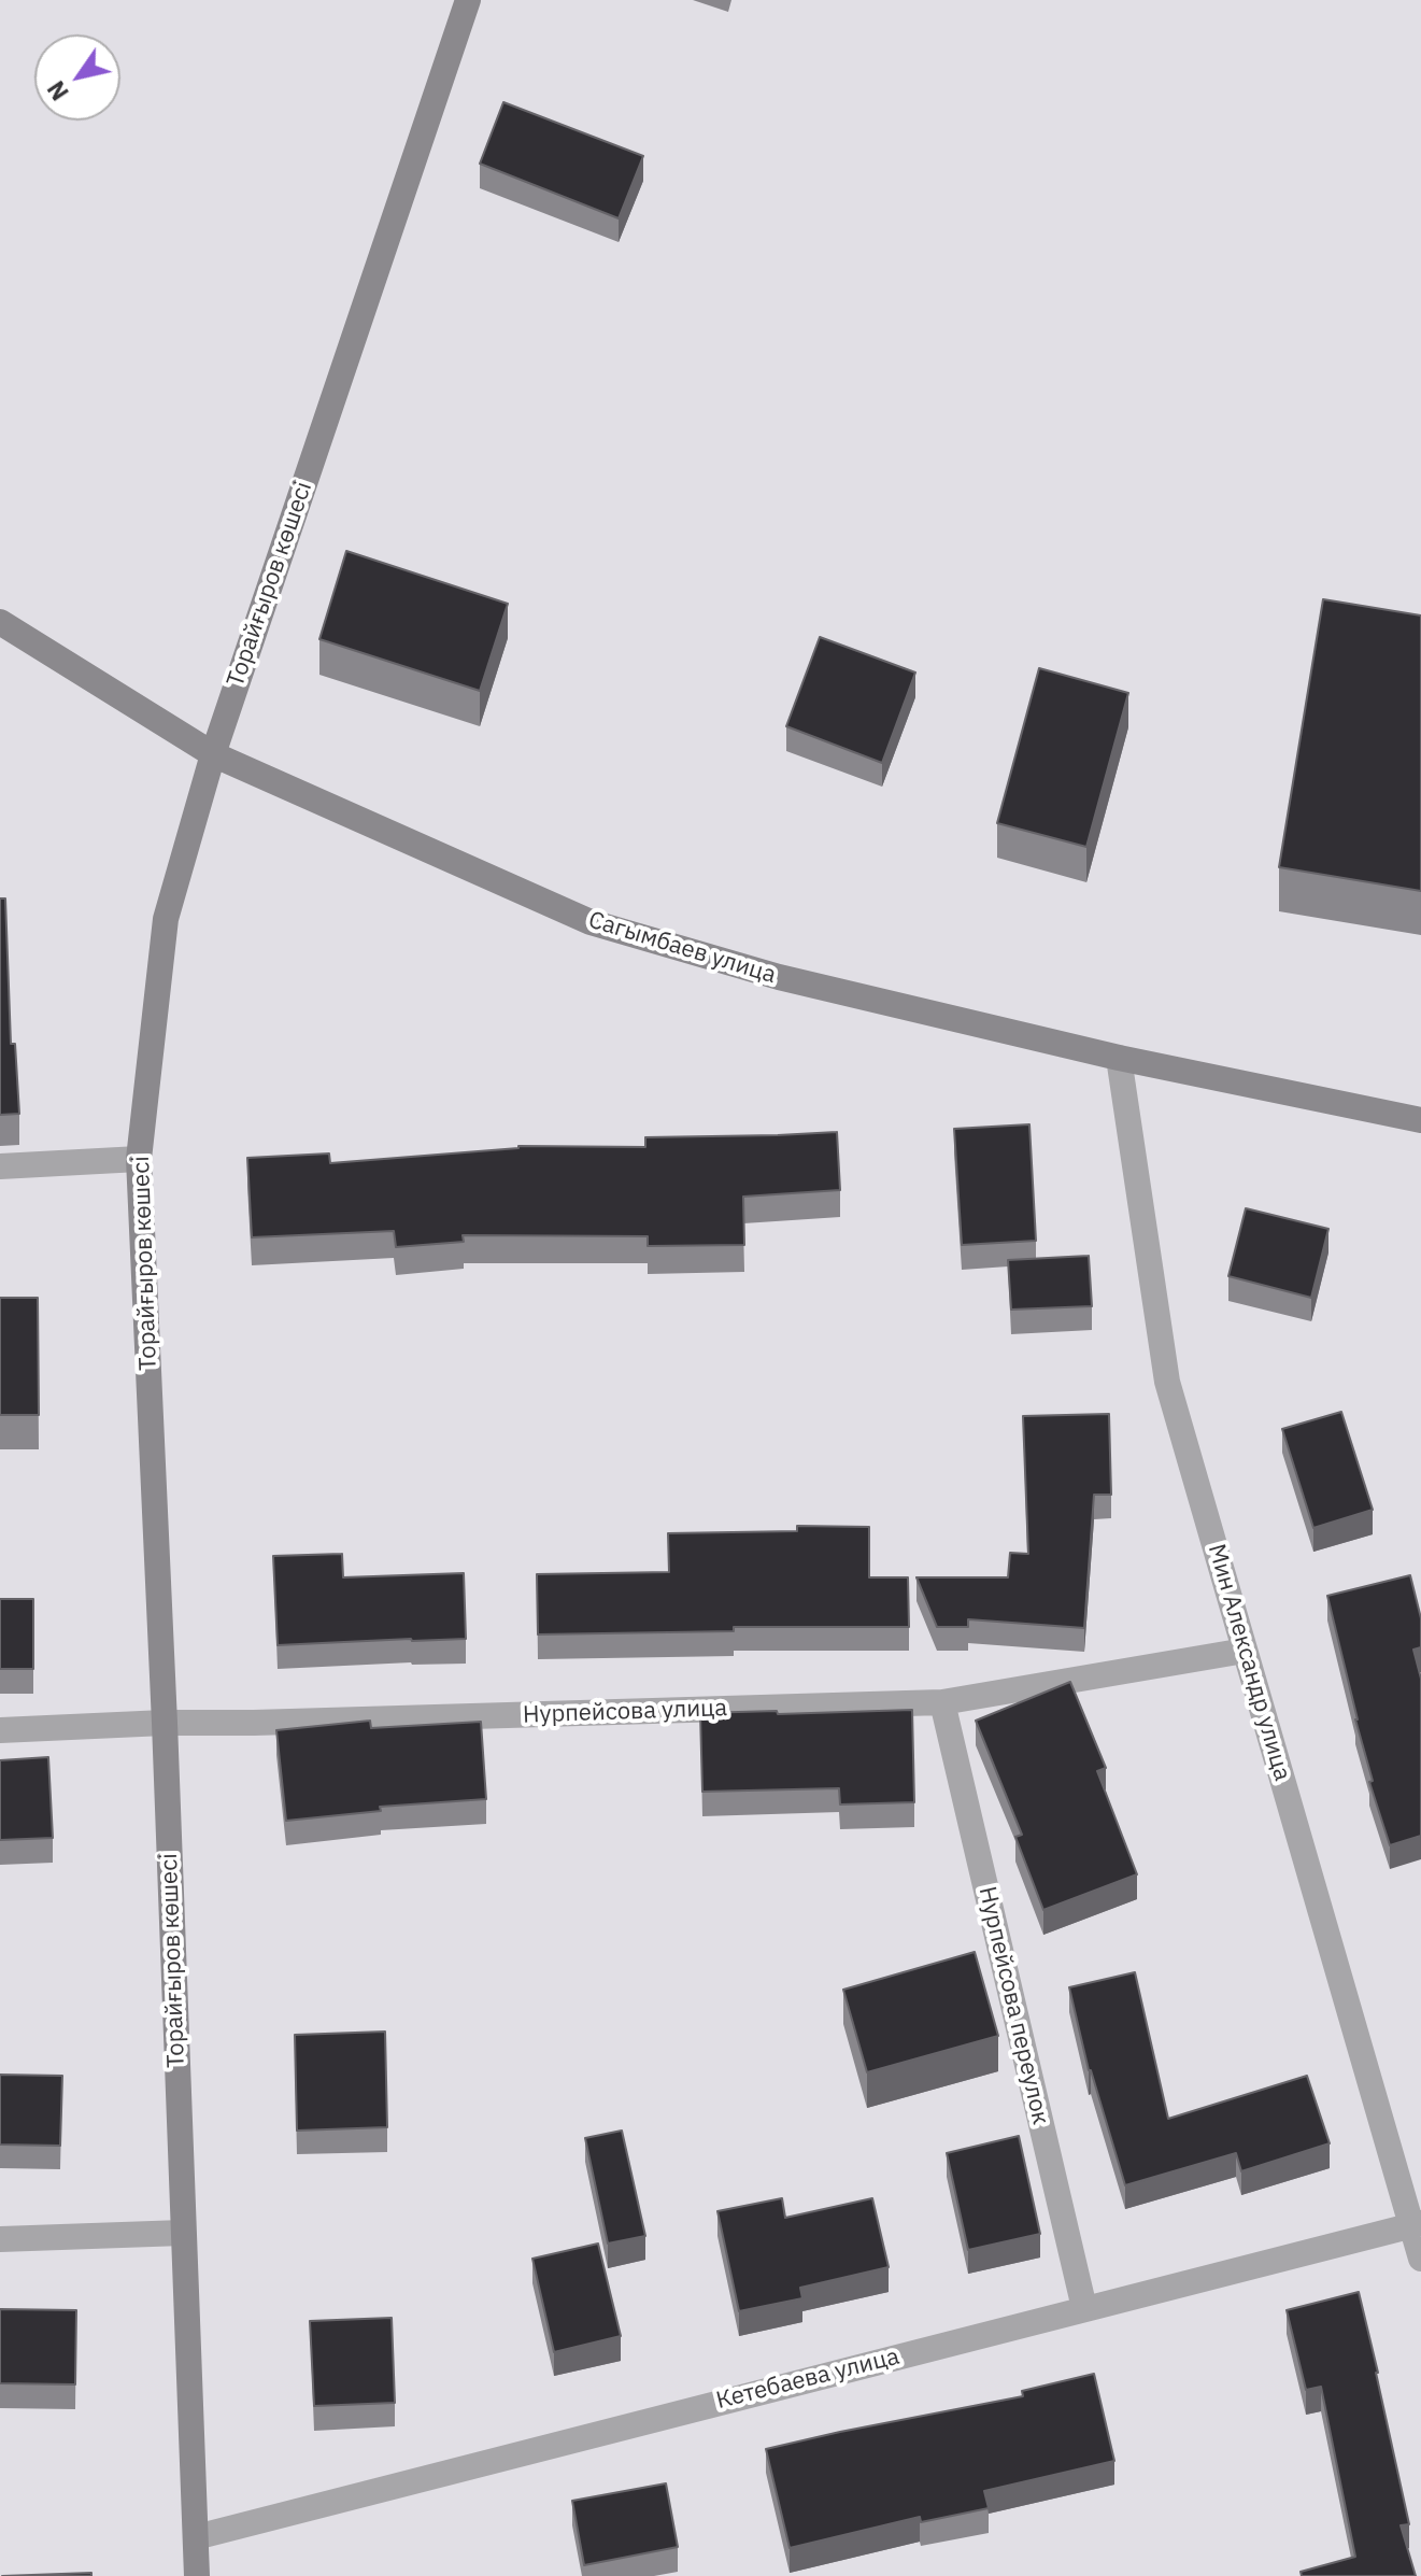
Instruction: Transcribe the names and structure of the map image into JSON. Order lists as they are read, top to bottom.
{
  "streets": {
    "street": [
      "Торайғыров көшесі",
      "Сагымбаев улица",
      "Мин Александр улица",
      "Нурпейсова улица",
      "Нурпейсова переулок",
      "Кетебаева улица"
    ]
  },
  "crossings": [
    ["Торайғыров көшесі", "Сагымбаев улица"],
    ["Торайғыров көшесі", "Нурпейсова улица"],
    ["Торайғыров көшесі", "Кетебаева улица"],
    ["Сагымбаев улица", "Мин Александр улица"],
    ["Мин Александр улица", "Нурпейсова улица"],
    ["Мин Александр улица", "Кетебаева улица"],
    ["Нурпейсова улица", "Нурпейсова переулок"],
    ["Нурпейсова переулок", "Кетебаева улица"]
  ],
  "north": "bottom left"
}
